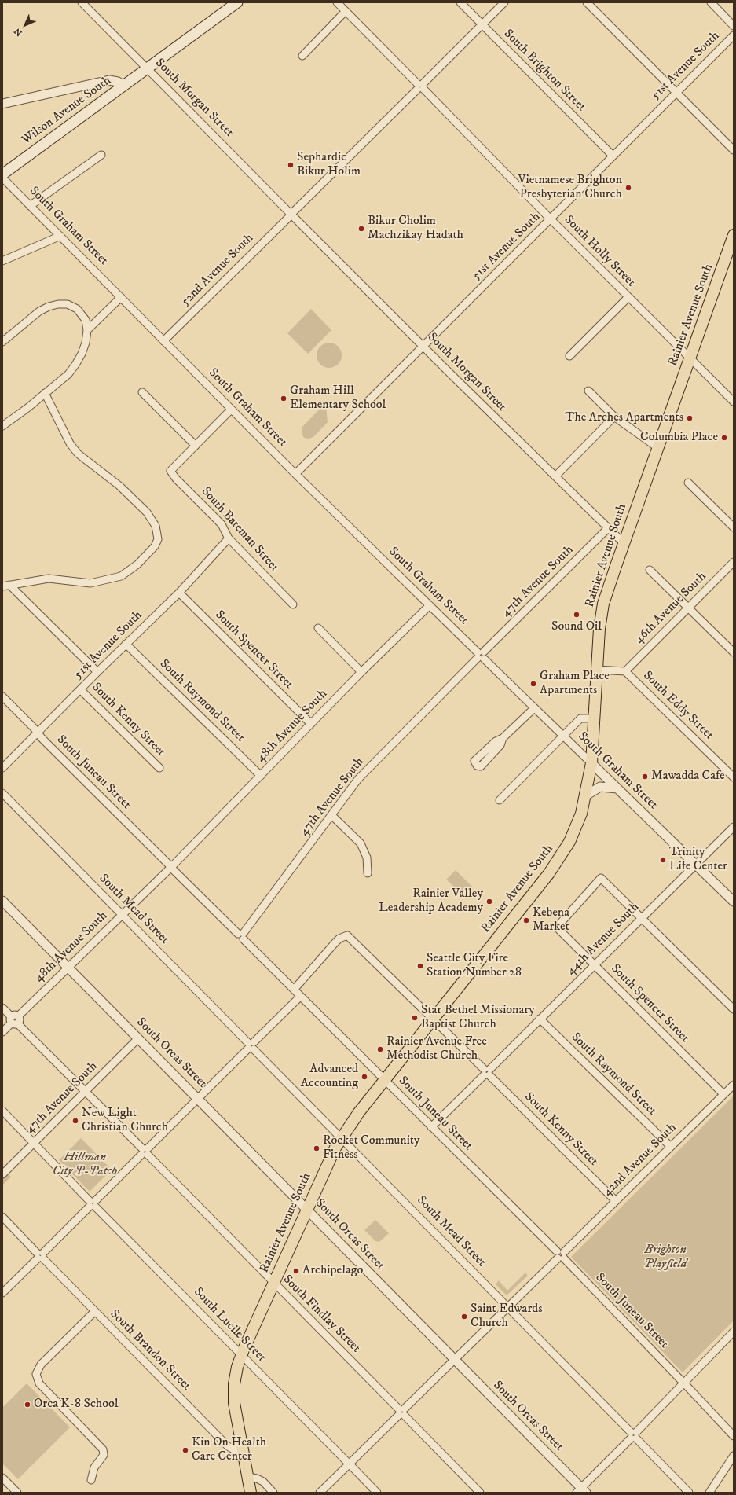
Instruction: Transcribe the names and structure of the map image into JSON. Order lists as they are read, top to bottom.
{
  "streets": {
    "main road": ["Wilson Avenue South", "Rainier Avenue South"],
    "street": [
      "51st Avenue South",
      "South Brighton Street",
      "South Morgan Street",
      "South Graham Street",
      "South Holly Street",
      "52nd Avenue South",
      "South Bateman Street",
      "47th Avenue South",
      "46th Avenue South",
      "South Spencer Street",
      "South Raymond Street",
      "South Eddy Street",
      "South Kenny Street",
      "48th Avenue South",
      "South Juneau Street",
      "South Mead Street",
      "44th Avenue South",
      "South Orcas Street",
      "42nd Avenue South",
      "South Findlay Street",
      "South Lucile Street",
      "South Brandon Street"
    ]
  },
  "crossings": [
    ["51st Avenue South", "South Brighton Street"],
    ["51st Avenue South", "South Morgan Street"],
    ["51st Avenue South", "South Graham Street"],
    ["51st Avenue South", "South Holly Street"],
    ["51st Avenue South", "South Bateman Street"],
    ["51st Avenue South", "South Spencer Street"],
    ["51st Avenue South", "South Raymond Street"],
    ["51st Avenue South", "South Kenny Street"],
    ["51st Avenue South", "South Juneau Street"],
    ["South Brighton Street", "52nd Avenue South"],
    ["South Morgan Street", "Wilson Avenue South"],
    ["South Morgan Street", "52nd Avenue South"],
    ["South Morgan Street", "Rainier Avenue South"],
    ["South Morgan Street", "47th Avenue South"],
    ["South Graham Street", "52nd Avenue South"],
    ["South Graham Street", "Rainier Avenue South"],
    ["South Graham Street", "47th Avenue South"],
    ["South Graham Street", "48th Avenue South"],
    ["South Graham Street", "44th Avenue South"],
    ["South Holly Street", "52nd Avenue South"],
    ["South Holly Street", "Rainier Avenue South"],
    ["Rainier Avenue South", "South Eddy Street"],
    ["Rainier Avenue South", "South Kenny Street"],
    ["Rainier Avenue South", "South Juneau Street"],
    ["Rainier Avenue South", "South Mead Street"],
    ["Rainier Avenue South", "South Orcas Street"],
    ["Rainier Avenue South", "South Findlay Street"],
    ["Rainier Avenue South", "South Lucile Street"],
    ["Rainier Avenue South", "South Brandon Street"],
    ["47th Avenue South", "South Juneau Street"],
    ["47th Avenue South", "South Orcas Street"],
    ["47th Avenue South", "South Findlay Street"],
    ["47th Avenue South", "South Lucile Street"],
    ["46th Avenue South", "South Eddy Street"],
    ["South Spencer Street", "48th Avenue South"],
    ["South Spencer Street", "44th Avenue South"],
    ["South Spencer Street", "42nd Avenue South"],
    ["South Raymond Street", "48th Avenue South"],
    ["South Raymond Street", "44th Avenue South"],
    ["South Raymond Street", "42nd Avenue South"],
    ["South Kenny Street", "South Juneau Street"],
    ["South Kenny Street", "44th Avenue South"],
    ["South Kenny Street", "42nd Avenue South"],
    ["48th Avenue South", "South Juneau Street"],
    ["48th Avenue South", "South Mead Street"],
    ["48th Avenue South", "South Orcas Street"],
    ["48th Avenue South", "South Findlay Street"],
    ["South Juneau Street", "44th Avenue South"],
    ["South Juneau Street", "42nd Avenue South"],
    ["South Mead Street", "42nd Avenue South"],
    ["South Orcas Street", "42nd Avenue South"],
    ["42nd Avenue South", "South Findlay Street"],
    ["42nd Avenue South", "South Lucile Street"]
  ],
  "parks": ["Hillman City P-Patch", "Brighton Playfield"],
  "places": [
    "Sephardic Bikur Holim",
    "Vietnamese Brighton Presbyterian Church",
    "Bikur Cholim Machzikay Hadath",
    "Graham Hill Elementary School",
    "The Arches Apartments",
    "Columbia Place",
    "Sound Oil",
    "Graham Place Apartments",
    "Mawadda Cafe",
    "Trinity Life Center",
    "Rainier Valley Leadership Academy",
    "Kebena Market",
    "Seattle City Fire Station Number 28",
    "Star Bethel Missionary Baptist Church",
    "Rainier Avenue Free Methodist Church",
    "Advanced Accounting",
    "New Light Christian Church",
    "Rocket Community Fitness",
    "Archipelago",
    "Saint Edwards Church",
    "Orca K-8 School",
    "Kin On Health Care Center"
  ],
  "north": "bottom left"
}
